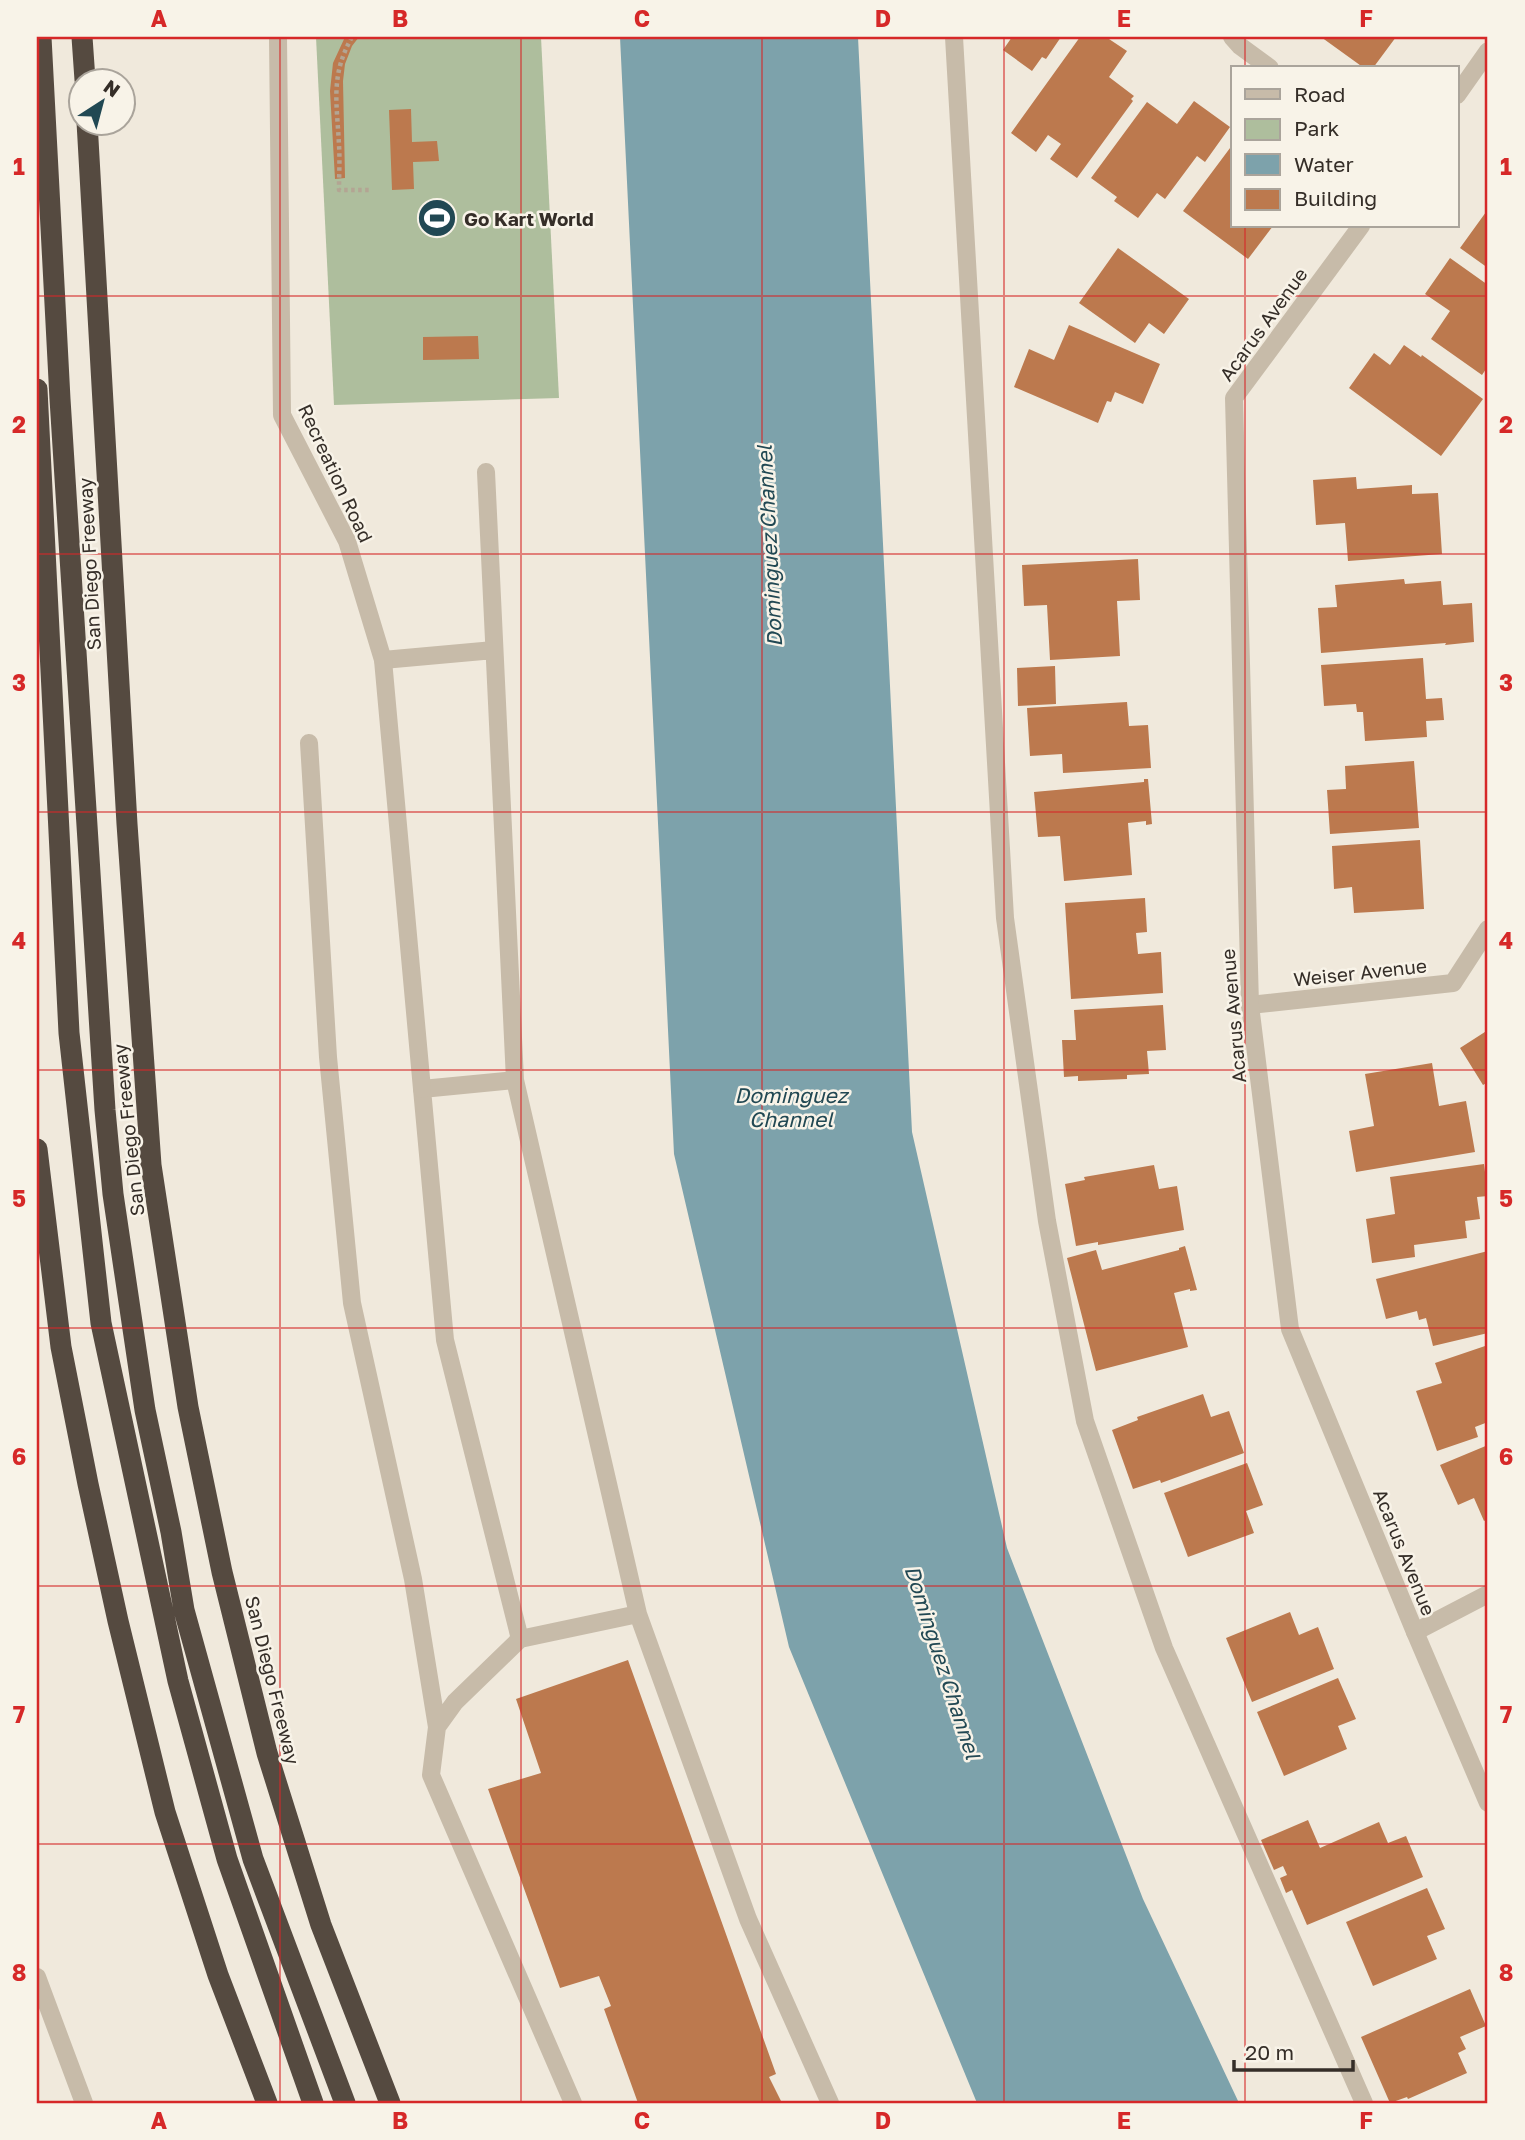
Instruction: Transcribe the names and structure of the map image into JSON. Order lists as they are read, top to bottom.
{
  "streets": {
    "highway": ["San Diego Freeway"],
    "street": ["Acarus Avenue", "Recreation Road", "Weiser Avenue"]
  },
  "crossings": [
    ["Acarus Avenue", "Weiser Avenue"]
  ],
  "water": ["Dominguez Channel"],
  "places": {
    "sports": ["Go Kart World"]
  },
  "legend": [
    "Road",
    "Park",
    "Water",
    "Building"
  ],
  "scale_bar": "20 m",
  "north": "top right",
  "grid": {
    "columns": [
      "A",
      "B",
      "C",
      "D",
      "E",
      "F"
    ],
    "rows": [
      "1",
      "2",
      "3",
      "4",
      "5",
      "6",
      "7",
      "8"
    ]
  }
}
